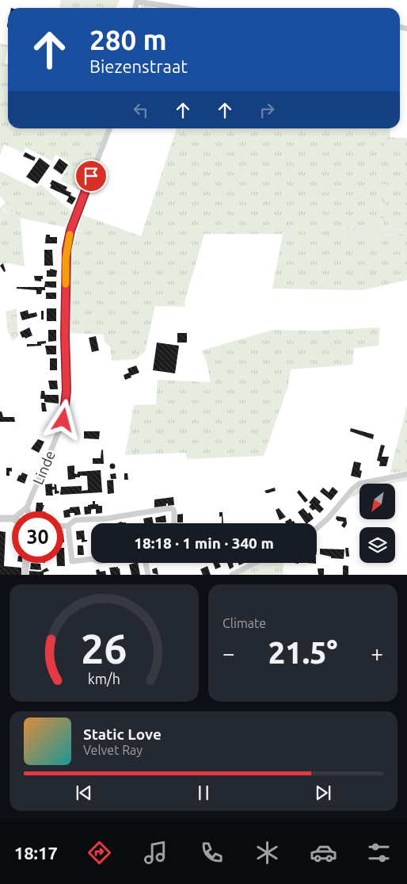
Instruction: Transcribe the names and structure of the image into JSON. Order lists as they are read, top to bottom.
{
  "streets": {
    "street": ["Linde"]
  },
  "north": "bottom left",
  "page": {
    "turn": ["280 m", "Biezenstraat"],
    "limit": "30",
    "trip": "18:18 · 1 min · 340 m",
    "tile": "Climate",
    "heat": ["−", "21.5°", "+"],
    "song": ["Static Love", "Velvet Ray"],
    "tabs": "18:17",
    "gauge": ["26", "km/h"]
  }
}
